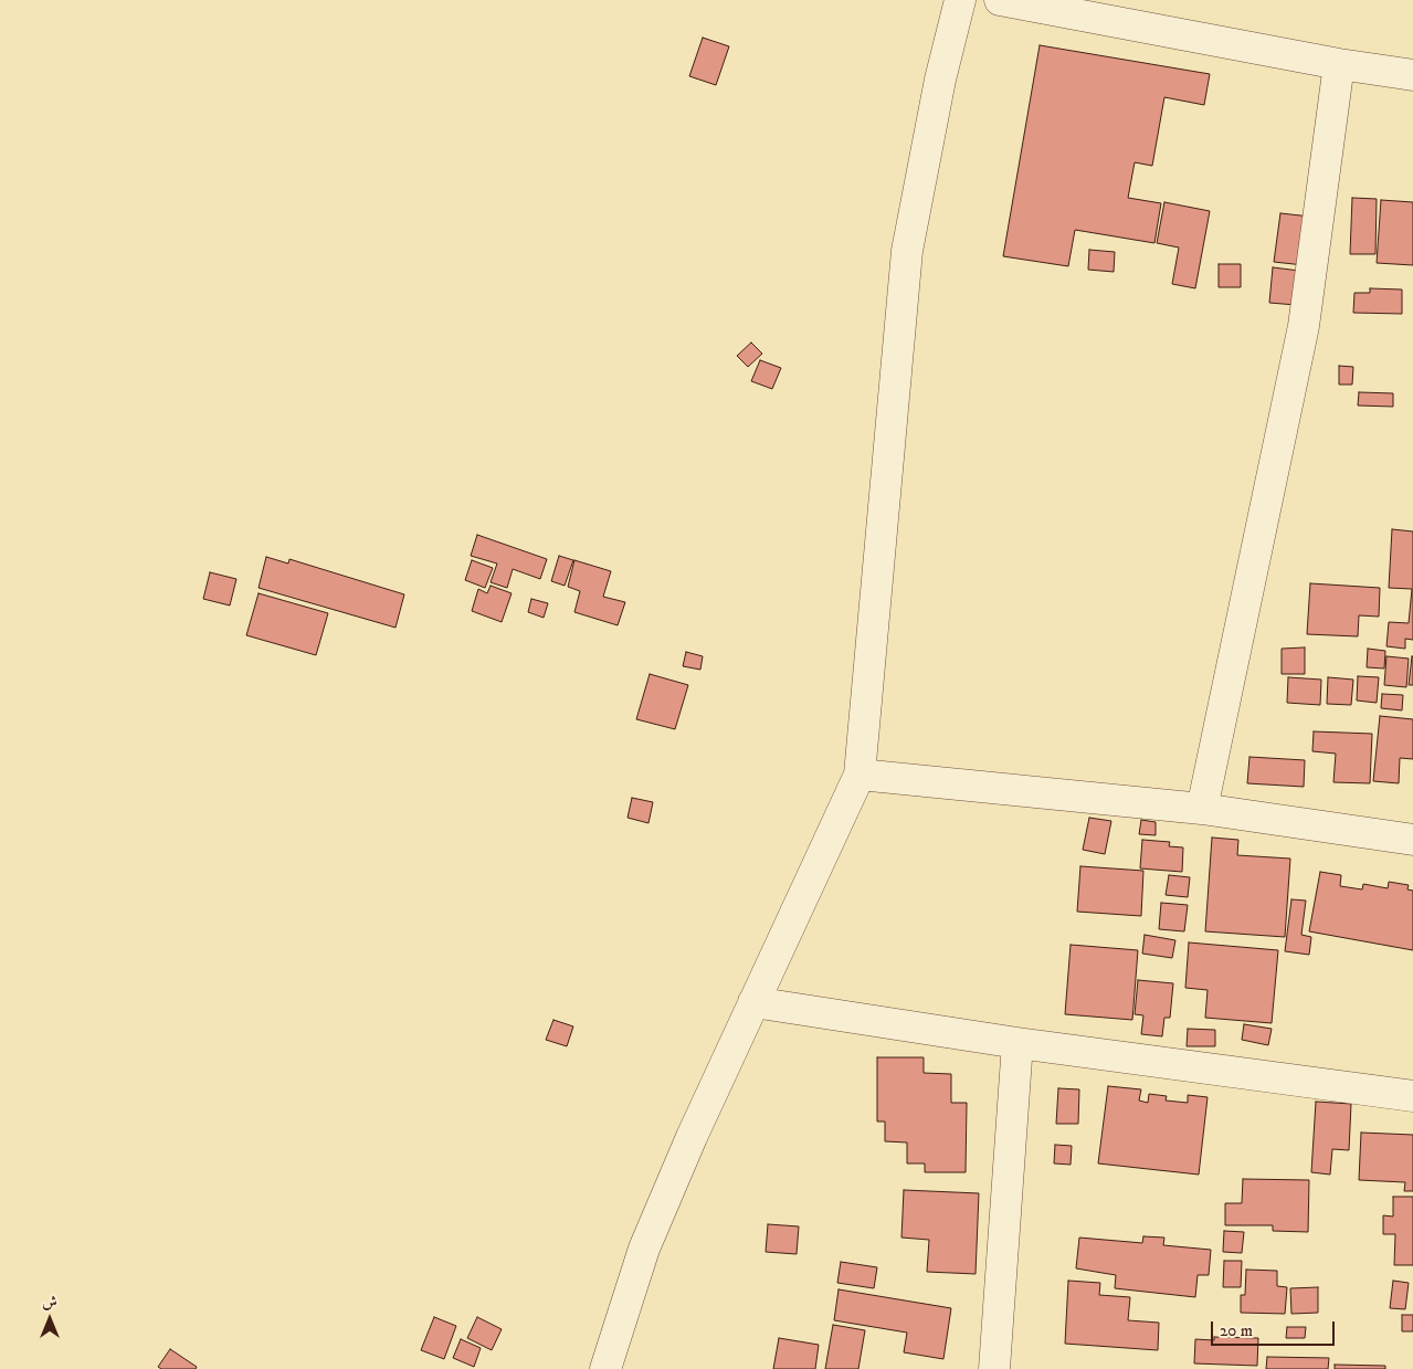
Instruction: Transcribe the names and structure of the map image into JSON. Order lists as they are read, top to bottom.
{
  "scale_bar": "20 m",
  "north": "top"
}
